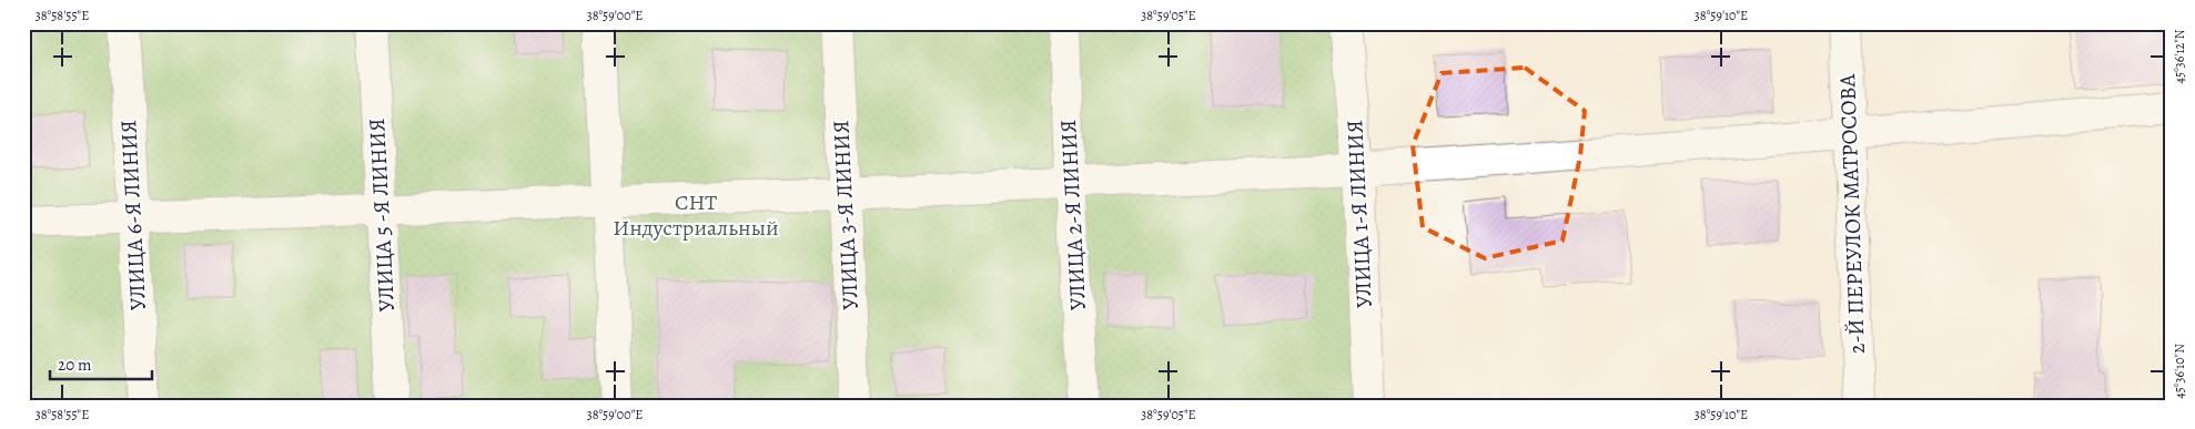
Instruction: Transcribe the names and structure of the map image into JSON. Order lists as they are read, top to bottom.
{
  "streets": {
    "street": [
      "УЛИЦА 1-Я ЛИНИЯ",
      "2-Й ПЕРЕУЛОК МАТРОСОВА",
      "УЛИЦА 6-Я ЛИНИЯ",
      "УЛИЦА 5 -Я ЛИНИЯ",
      "УЛИЦА 3-Я ЛИНИЯ",
      "УЛИЦА 2-Я ЛИНИЯ"
    ]
  },
  "parks": ["СНТ Индустриальный"],
  "scale_bar": "20 m",
  "coordinates": [
    "38°58'55\"E",
    "38°59'00\"E",
    "38°59'05\"E",
    "38°59'10\"E",
    "45°36'12\"N",
    "45°36'10\"N"
  ]
}
